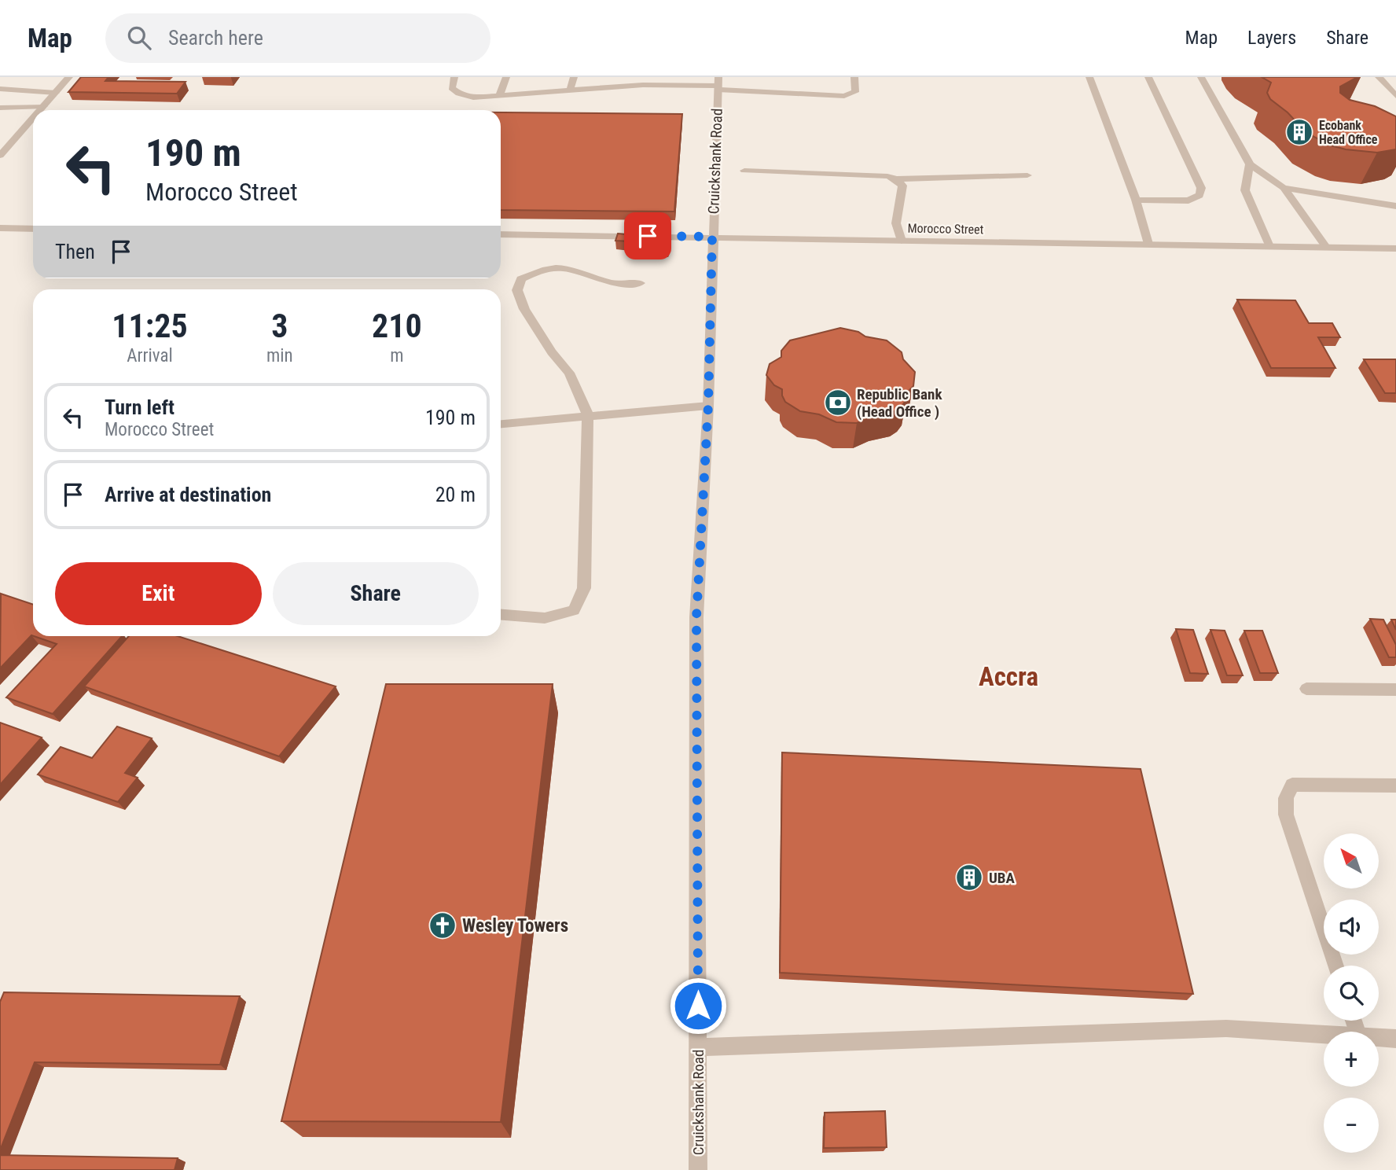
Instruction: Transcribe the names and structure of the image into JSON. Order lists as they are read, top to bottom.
{
  "streets": {
    "street": ["Cruickshank Road", "Morocco Street"]
  },
  "crossings": [
    ["Cruickshank Road", "Morocco Street"]
  ],
  "districts": ["Accra"],
  "places": {
    "building": ["Ecobank Head Office", "UBA"],
    "bank": ["Republic Bank (Head Office )"],
    "church": ["Wesley Towers"]
  },
  "north": "top left",
  "page": {
    "header": "Map",
    "search": "Search here",
    "nav": ["Map", "Layers", "Share"],
    "turn": ["190 m", "Morocco Street"],
    "then": "Then",
    "eta": [
      "11:25",
      "Arrival",
      "3",
      "min",
      "210",
      "m"
    ],
    "list": [
      {
        "name": "Turn left",
        "note": "Morocco Street",
        "value": "190 m"
      },
      {
        "name": "Arrive at destination",
        "value": "20 m"
      }
    ],
    "buttons": ["Exit", "Share"],
    "map_buttons": ["+", "−"]
  }
}
